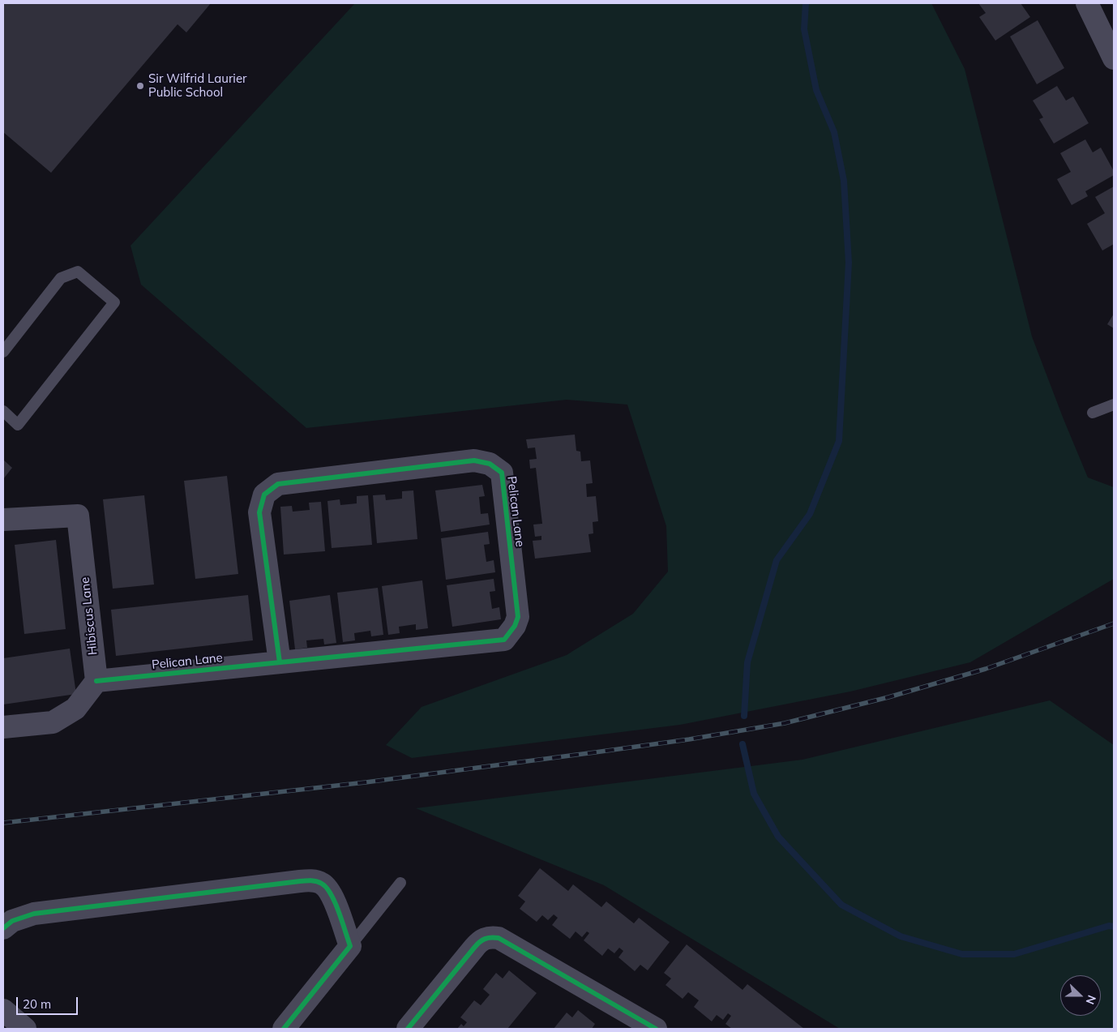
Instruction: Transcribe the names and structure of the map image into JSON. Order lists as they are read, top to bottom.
{
  "streets": {
    "street": ["Pelican Lane", "Hibiscus Lane"]
  },
  "crossings": [
    ["Pelican Lane", "Hibiscus Lane"]
  ],
  "places": ["Sir Wilfrid Laurier Public School"],
  "scale_bar": "20 m",
  "north": "right"
}
